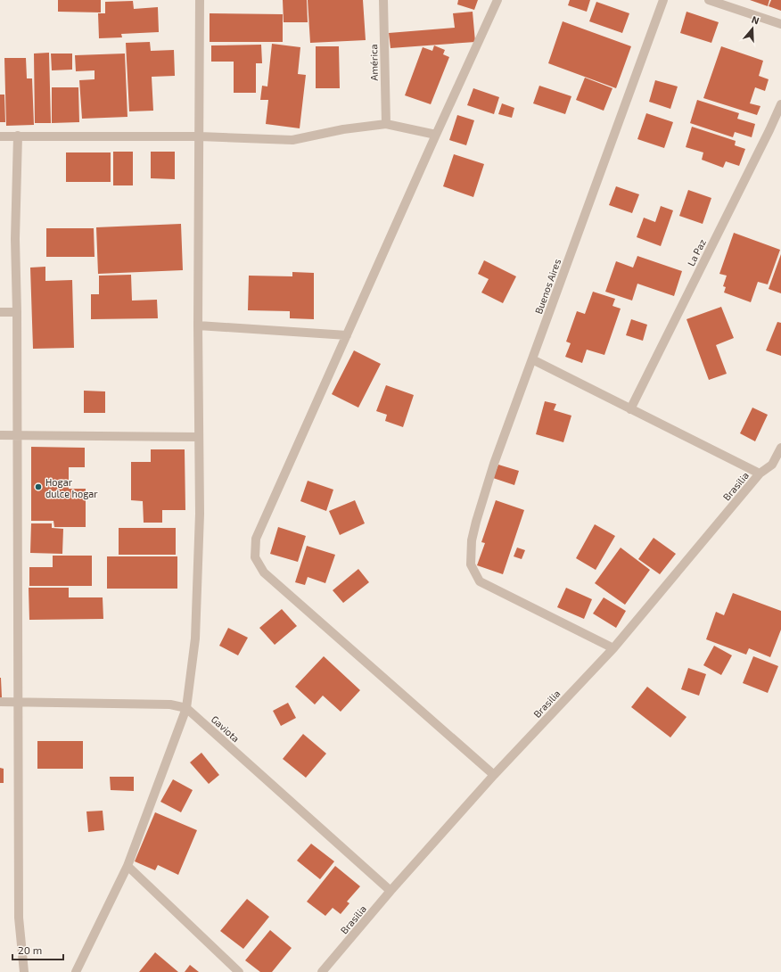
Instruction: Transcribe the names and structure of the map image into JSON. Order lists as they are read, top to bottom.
{
  "streets": {
    "street": [
      "América",
      "La Paz",
      "Buenos Aires",
      "Brasilia",
      "Gaviota"
    ]
  },
  "crossings": [
    ["Buenos Aires", "Brasilia"],
    ["Brasilia", "Gaviota"]
  ],
  "places": ["Hogar dulce hogar"],
  "scale_bar": "20 m",
  "north": "top"
}
